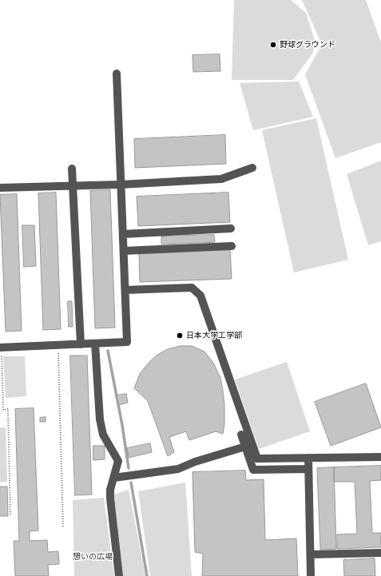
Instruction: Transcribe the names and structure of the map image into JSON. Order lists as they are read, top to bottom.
{
  "parks": ["憩いの広場"],
  "places": ["野球グラウンド", "日本大学工学部"]
}
